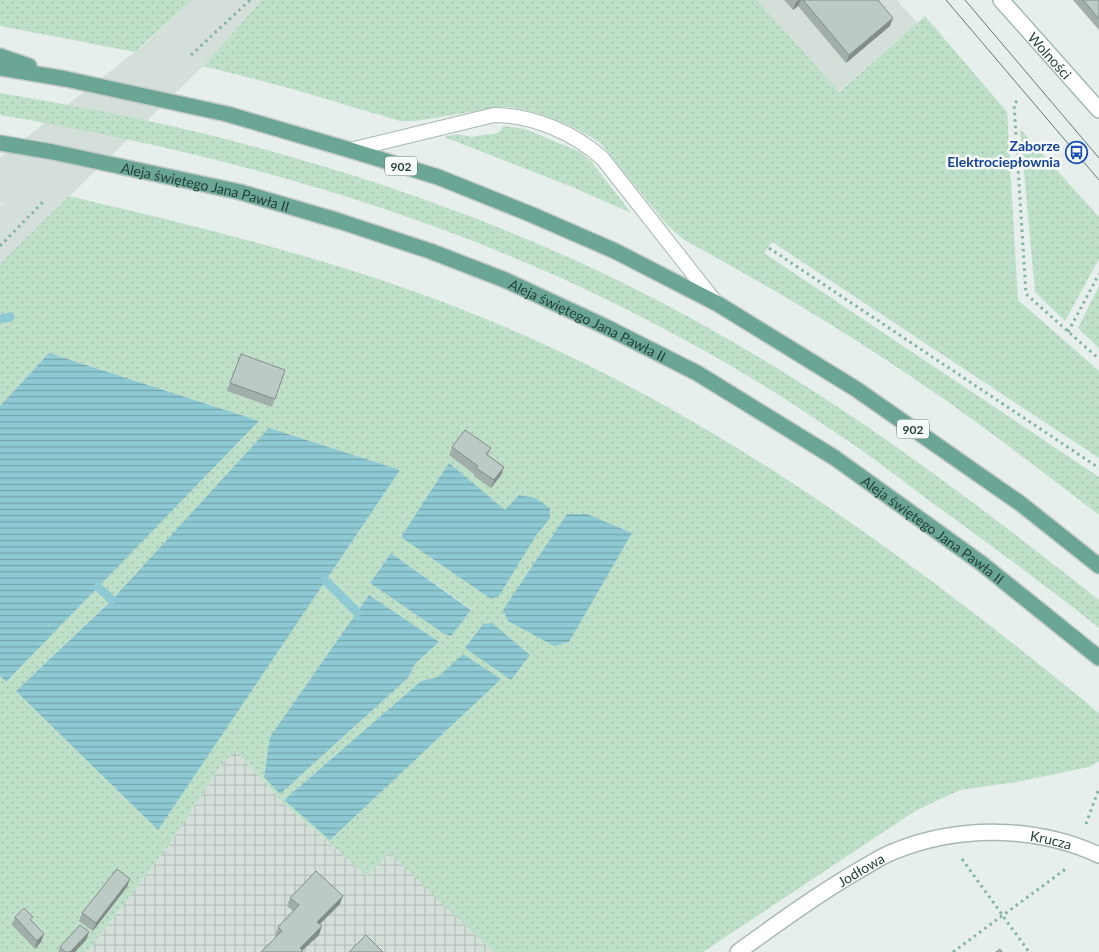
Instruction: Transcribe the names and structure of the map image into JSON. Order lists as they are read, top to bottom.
{
  "streets": {
    "main road": ["902", "Aleja świętego Jana Pawła II"],
    "street": ["Wolności", "Krucza", "Jodłowa"]
  },
  "crossings": [
    ["Krucza", "Jodłowa"]
  ],
  "places": {
    "bus stop": ["Zaborze Elektrociepłownia"]
  }
}
